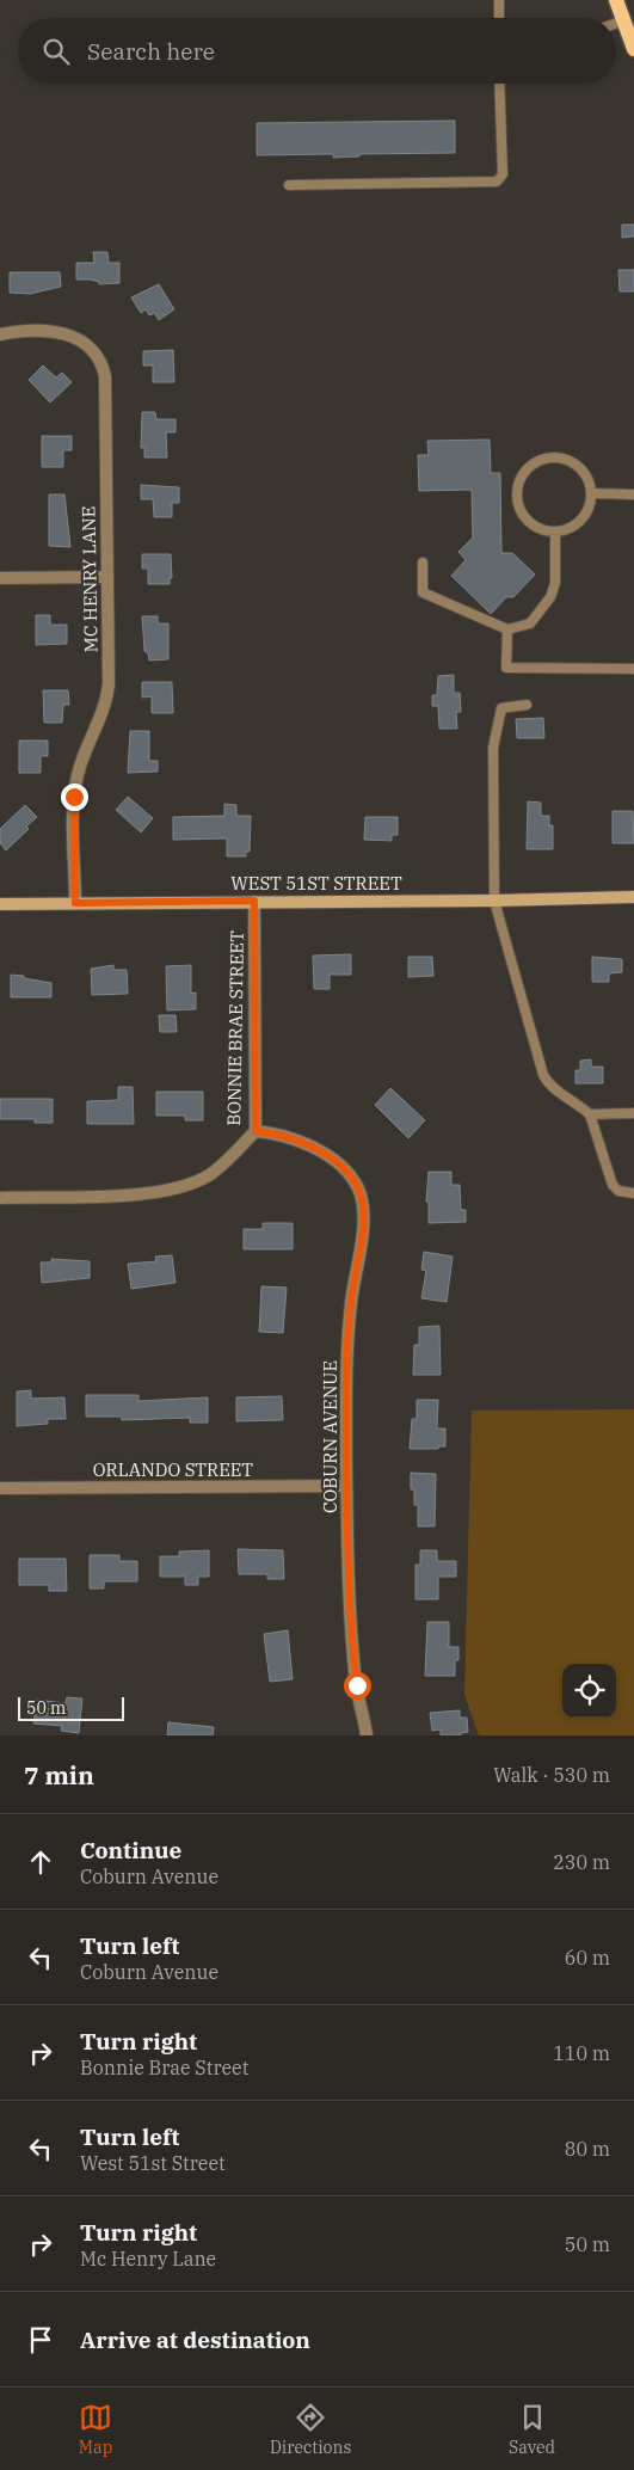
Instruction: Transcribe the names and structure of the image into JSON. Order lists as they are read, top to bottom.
{
  "streets": {
    "street": [
      "MC HENRY LANE",
      "WEST 51ST STREET",
      "BONNIE BRAE STREET",
      "COBURN AVENUE",
      "ORLANDO STREET"
    ]
  },
  "crossings": [
    ["MC HENRY LANE", "WEST 51ST STREET"],
    ["WEST 51ST STREET", "BONNIE BRAE STREET"],
    ["BONNIE BRAE STREET", "COBURN AVENUE"],
    ["COBURN AVENUE", "ORLANDO STREET"]
  ],
  "scale_bar": "50 m",
  "page": {
    "search": "Search here",
    "scale": "50 m",
    "heading": ["7 min", "Walk · 530 m"],
    "list": [
      ["Continue", "Coburn Avenue", "230 m"],
      ["Turn left", "Coburn Avenue", "60 m"],
      ["Turn right", "Bonnie Brae Street", "110 m"],
      ["Turn left", "West 51st Street", "80 m"],
      ["Turn right", "Mc Henry Lane", "50 m"],
      "Arrive at destination"
    ],
    "nav": ["Map", "Directions", "Saved"]
  }
}
